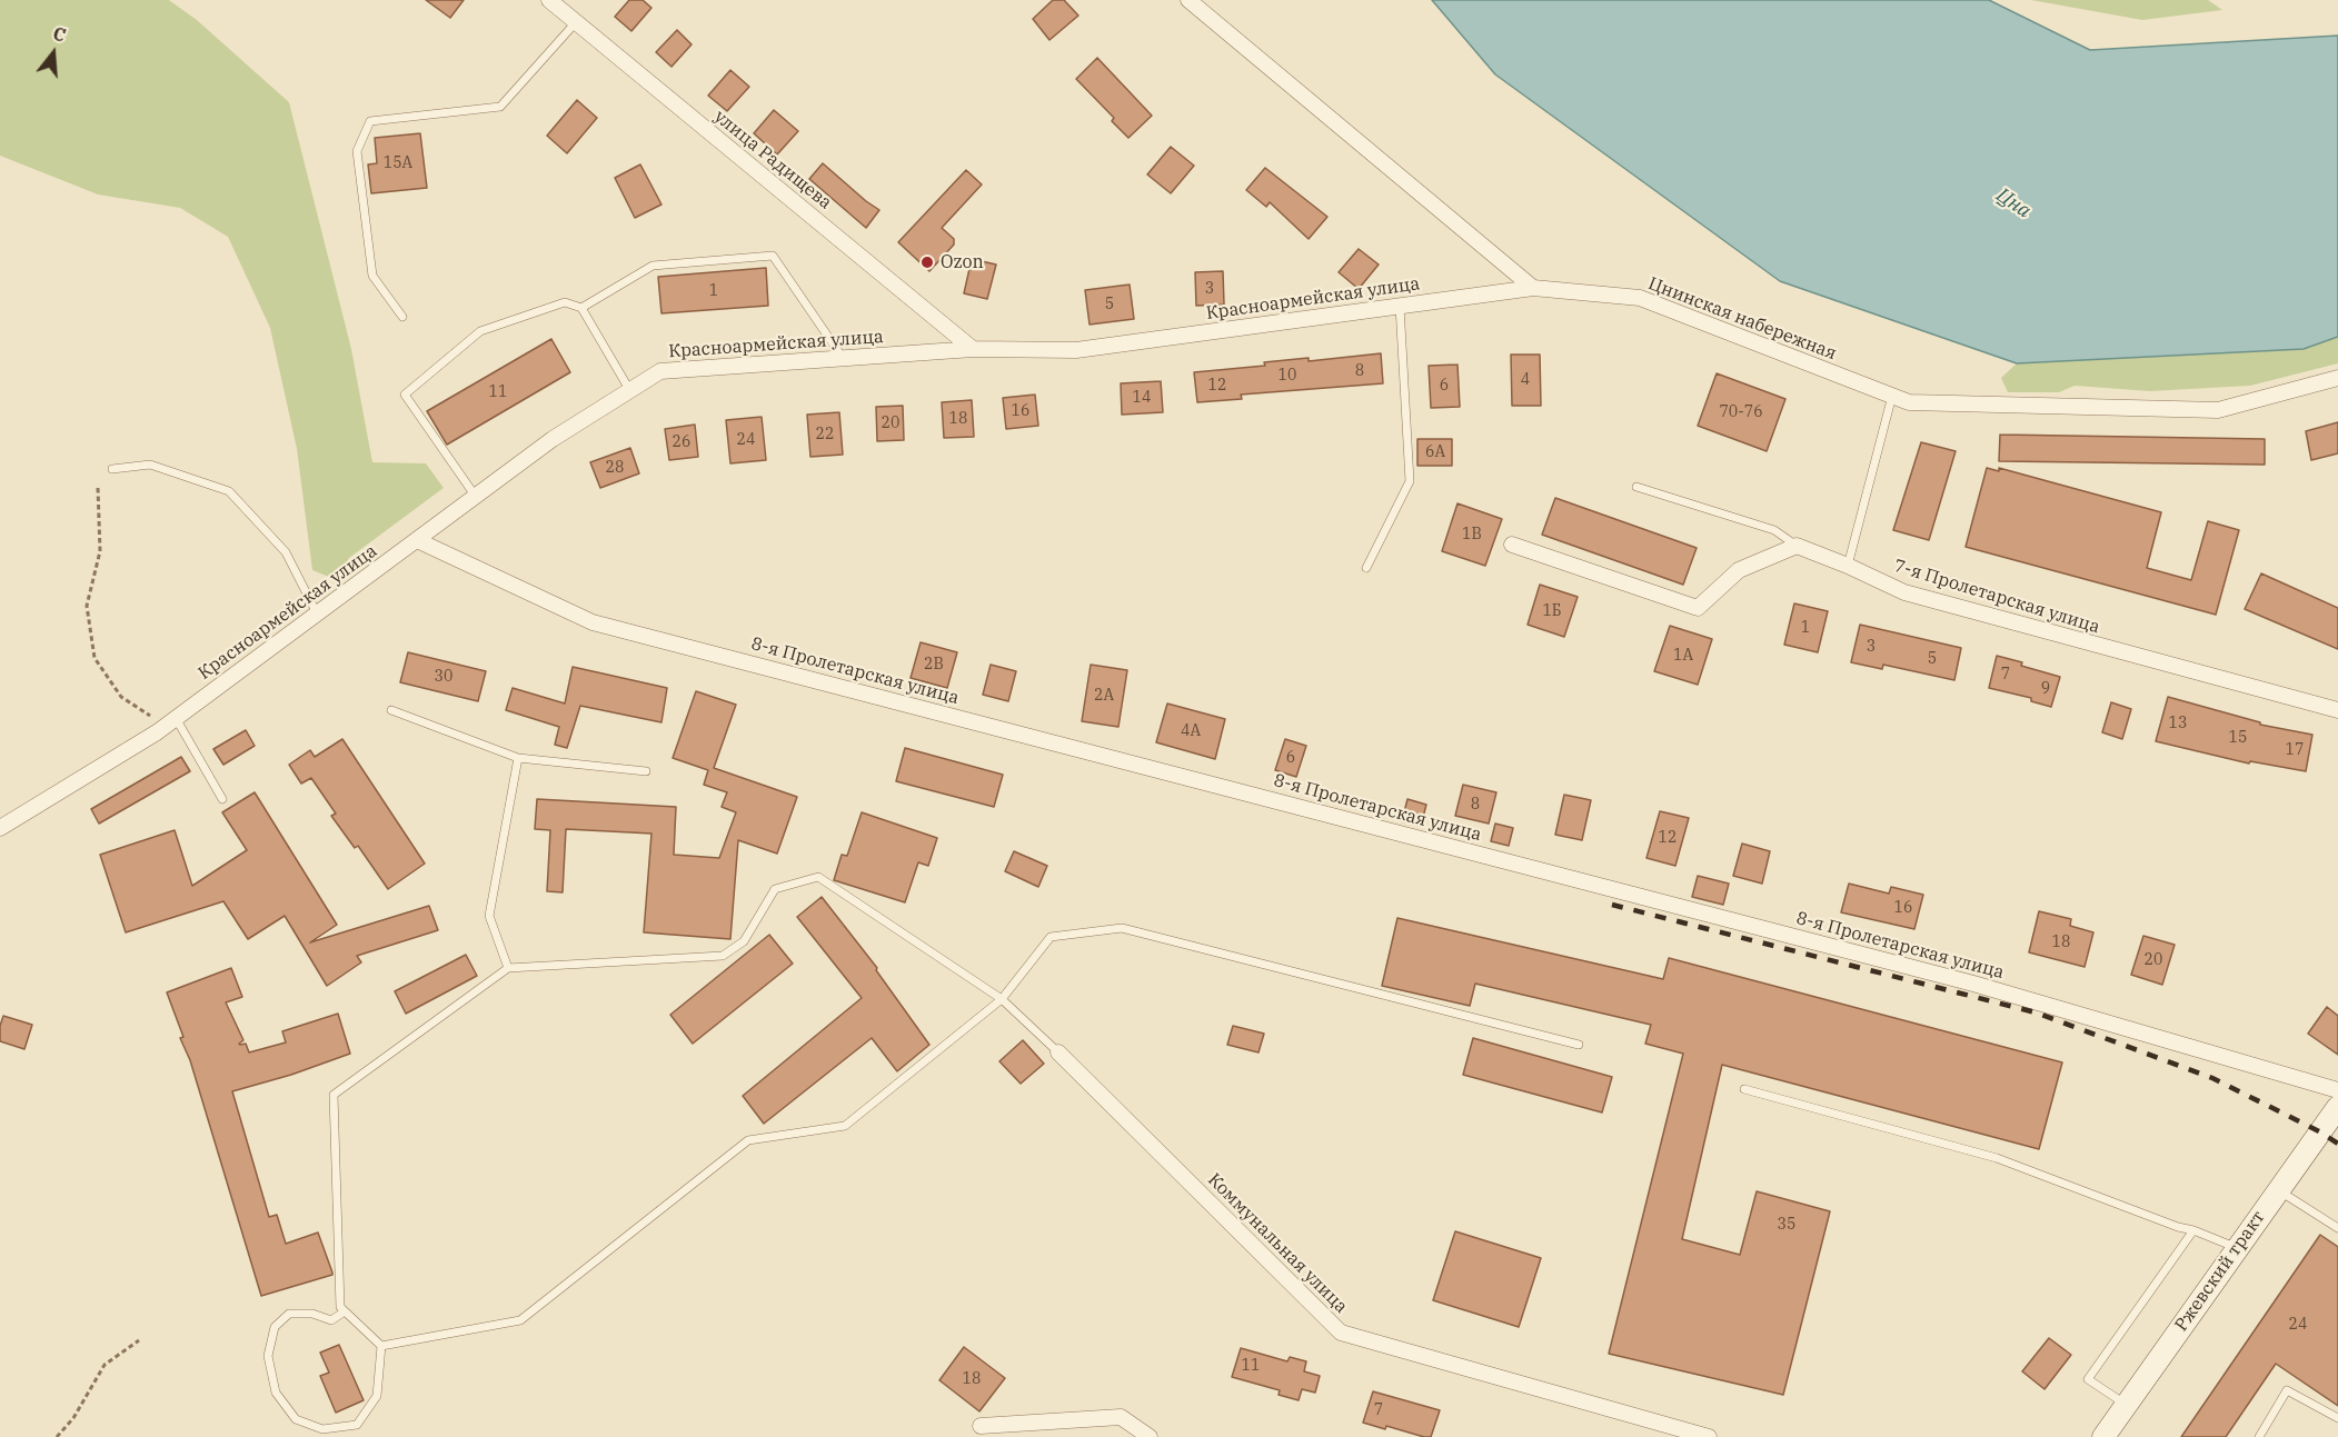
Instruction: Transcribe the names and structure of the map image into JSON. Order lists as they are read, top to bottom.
{
  "streets": {
    "main road": ["Ржевский тракт"],
    "street": [
      "улица Радищева",
      "Красноармейская улица",
      "Цнинская набережная",
      "7-я Пролетарская улица",
      "8-я Пролетарская улица",
      "Коммунальная улица"
    ]
  },
  "crossings": [
    ["улица Радищева", "Красноармейская улица"],
    ["Красноармейская улица", "Цнинская набережная"],
    ["Красноармейская улица", "8-я Пролетарская улица"]
  ],
  "water": ["Цна"],
  "places": ["Ozon"],
  "house_numbers": [
    "15А",
    "3",
    "1",
    "5",
    "8",
    "10",
    "4",
    "12",
    "6",
    "11",
    "14",
    "16",
    "70-76",
    "18",
    "20",
    "22",
    "24",
    "26",
    "6А",
    "28",
    "1В",
    "1Б",
    "1",
    "3",
    "1А",
    "5",
    "2В",
    "7",
    "30",
    "9",
    "2А",
    "13",
    "4А",
    "15",
    "17",
    "6",
    "8",
    "12",
    "16",
    "18",
    "20",
    "35",
    "24",
    "11",
    "18",
    "7"
  ],
  "north": "top"
}
